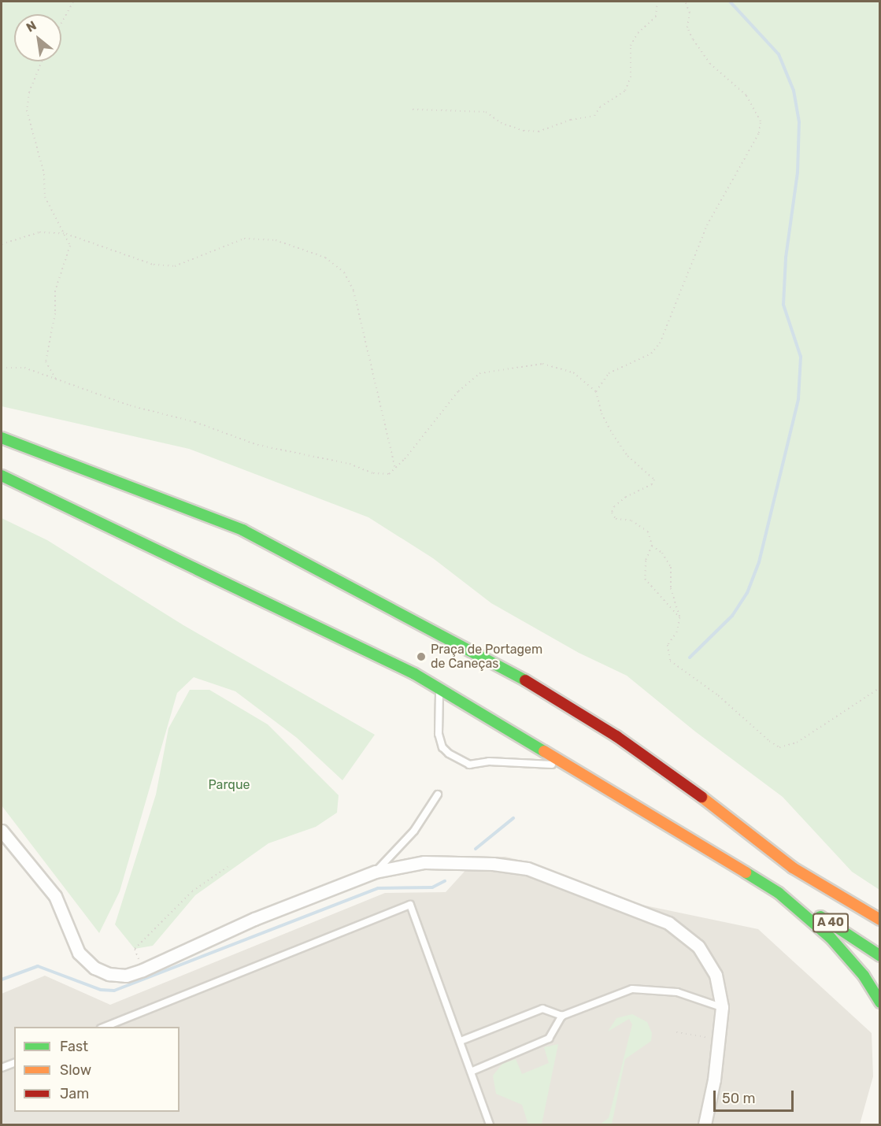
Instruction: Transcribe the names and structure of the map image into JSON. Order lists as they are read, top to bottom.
{
  "streets": {
    "highway": ["A 40"]
  },
  "parks": ["Parque"],
  "places": ["Praça de Portagem de Caneças"],
  "legend": ["Fast", "Slow", "Jam"],
  "scale_bar": "50 m",
  "north": "top left"
}
